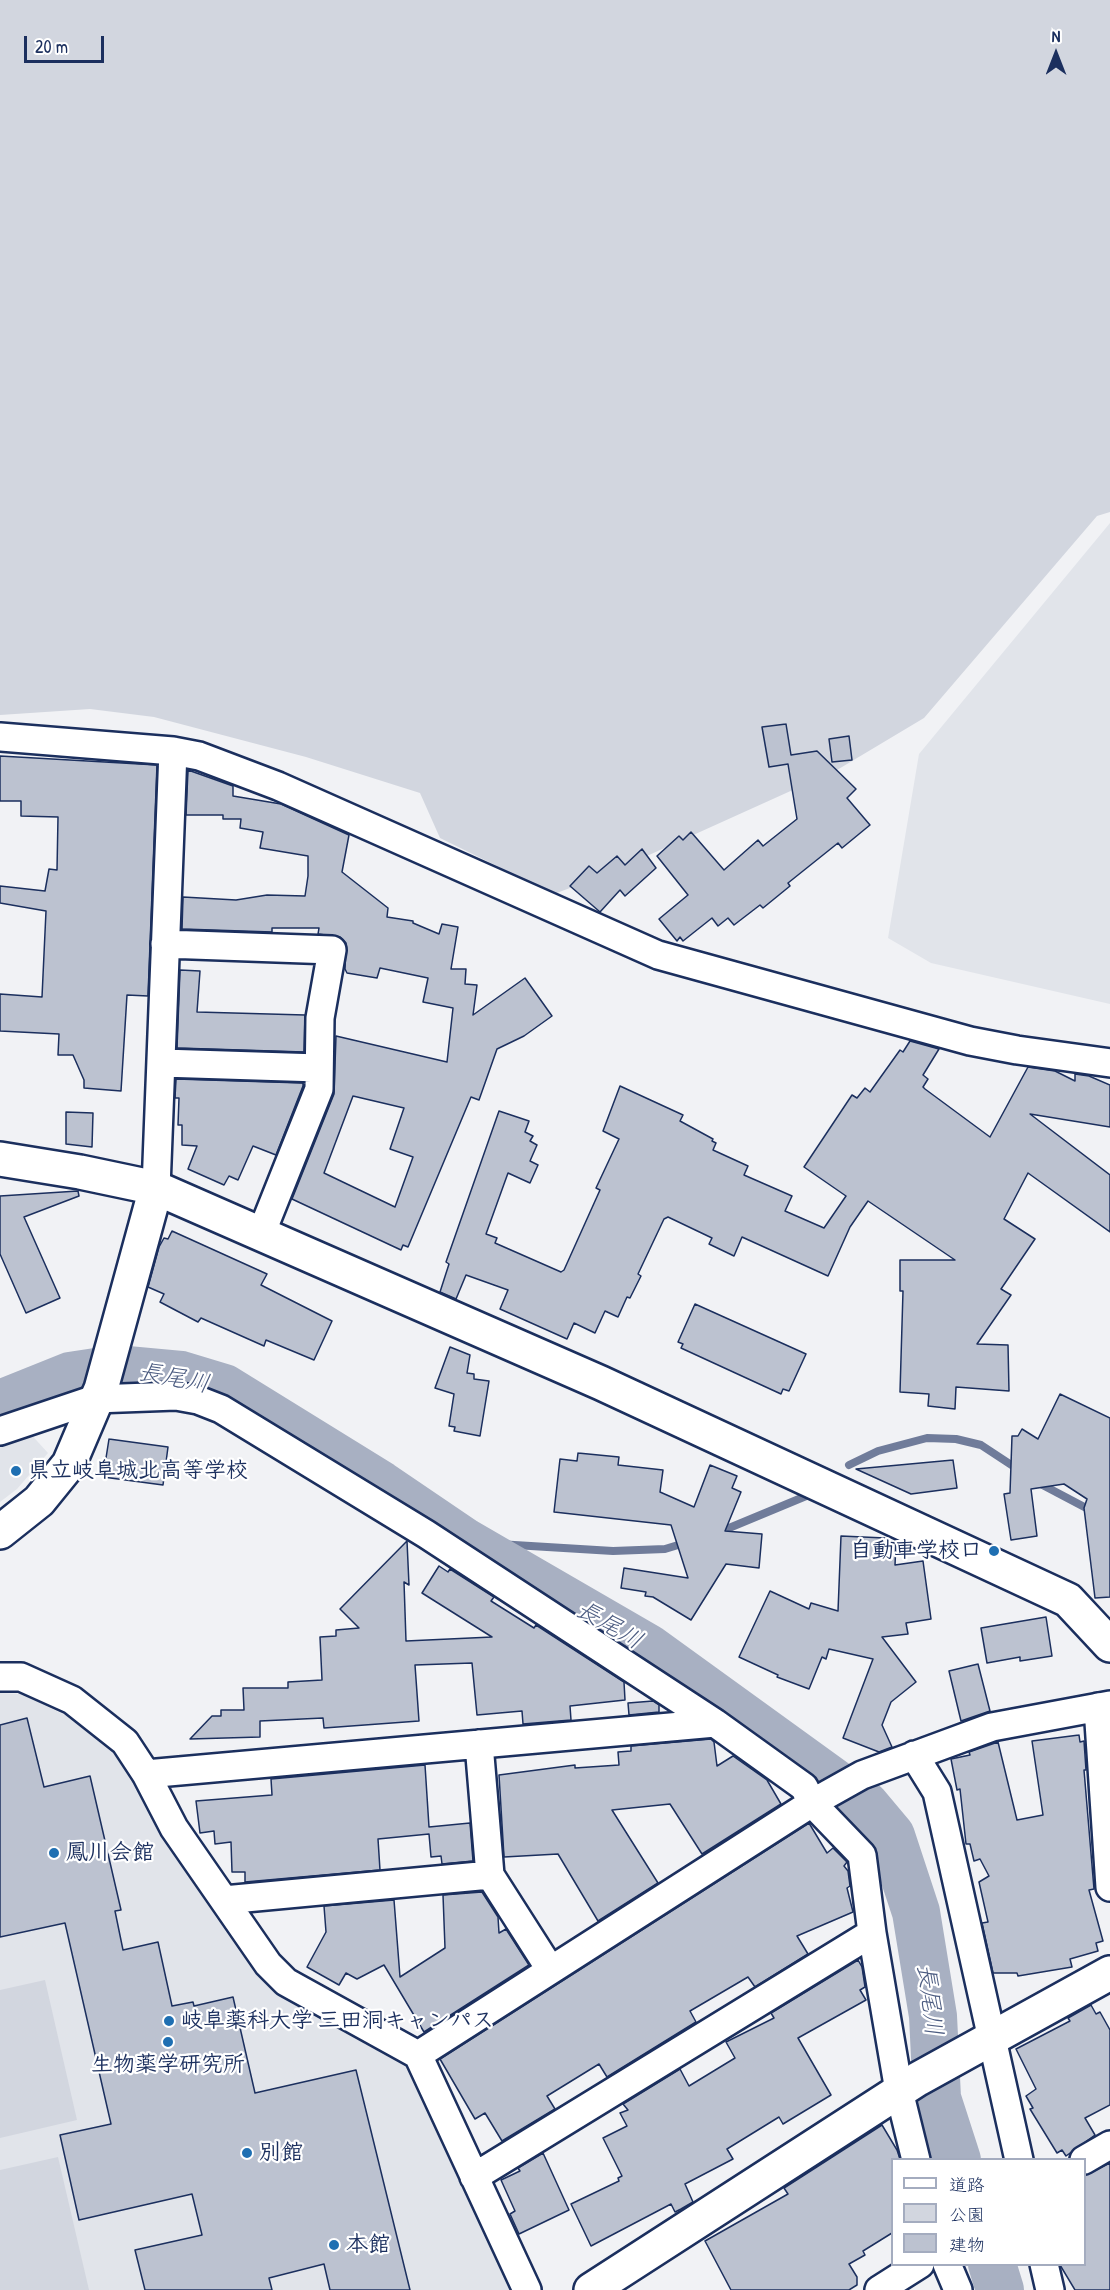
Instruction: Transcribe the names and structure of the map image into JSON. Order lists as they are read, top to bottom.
{
  "water": ["長尾川"],
  "places": [
    "県立岐阜城北高等学校",
    "自動車学校口",
    "鳳川会館",
    "岐阜薬科大学 三田洞キャンパス",
    "生物薬学研究所",
    "別館",
    "本館"
  ],
  "legend": ["道路", "公園", "建物"],
  "scale_bar": "20 m",
  "north": "top"
}
